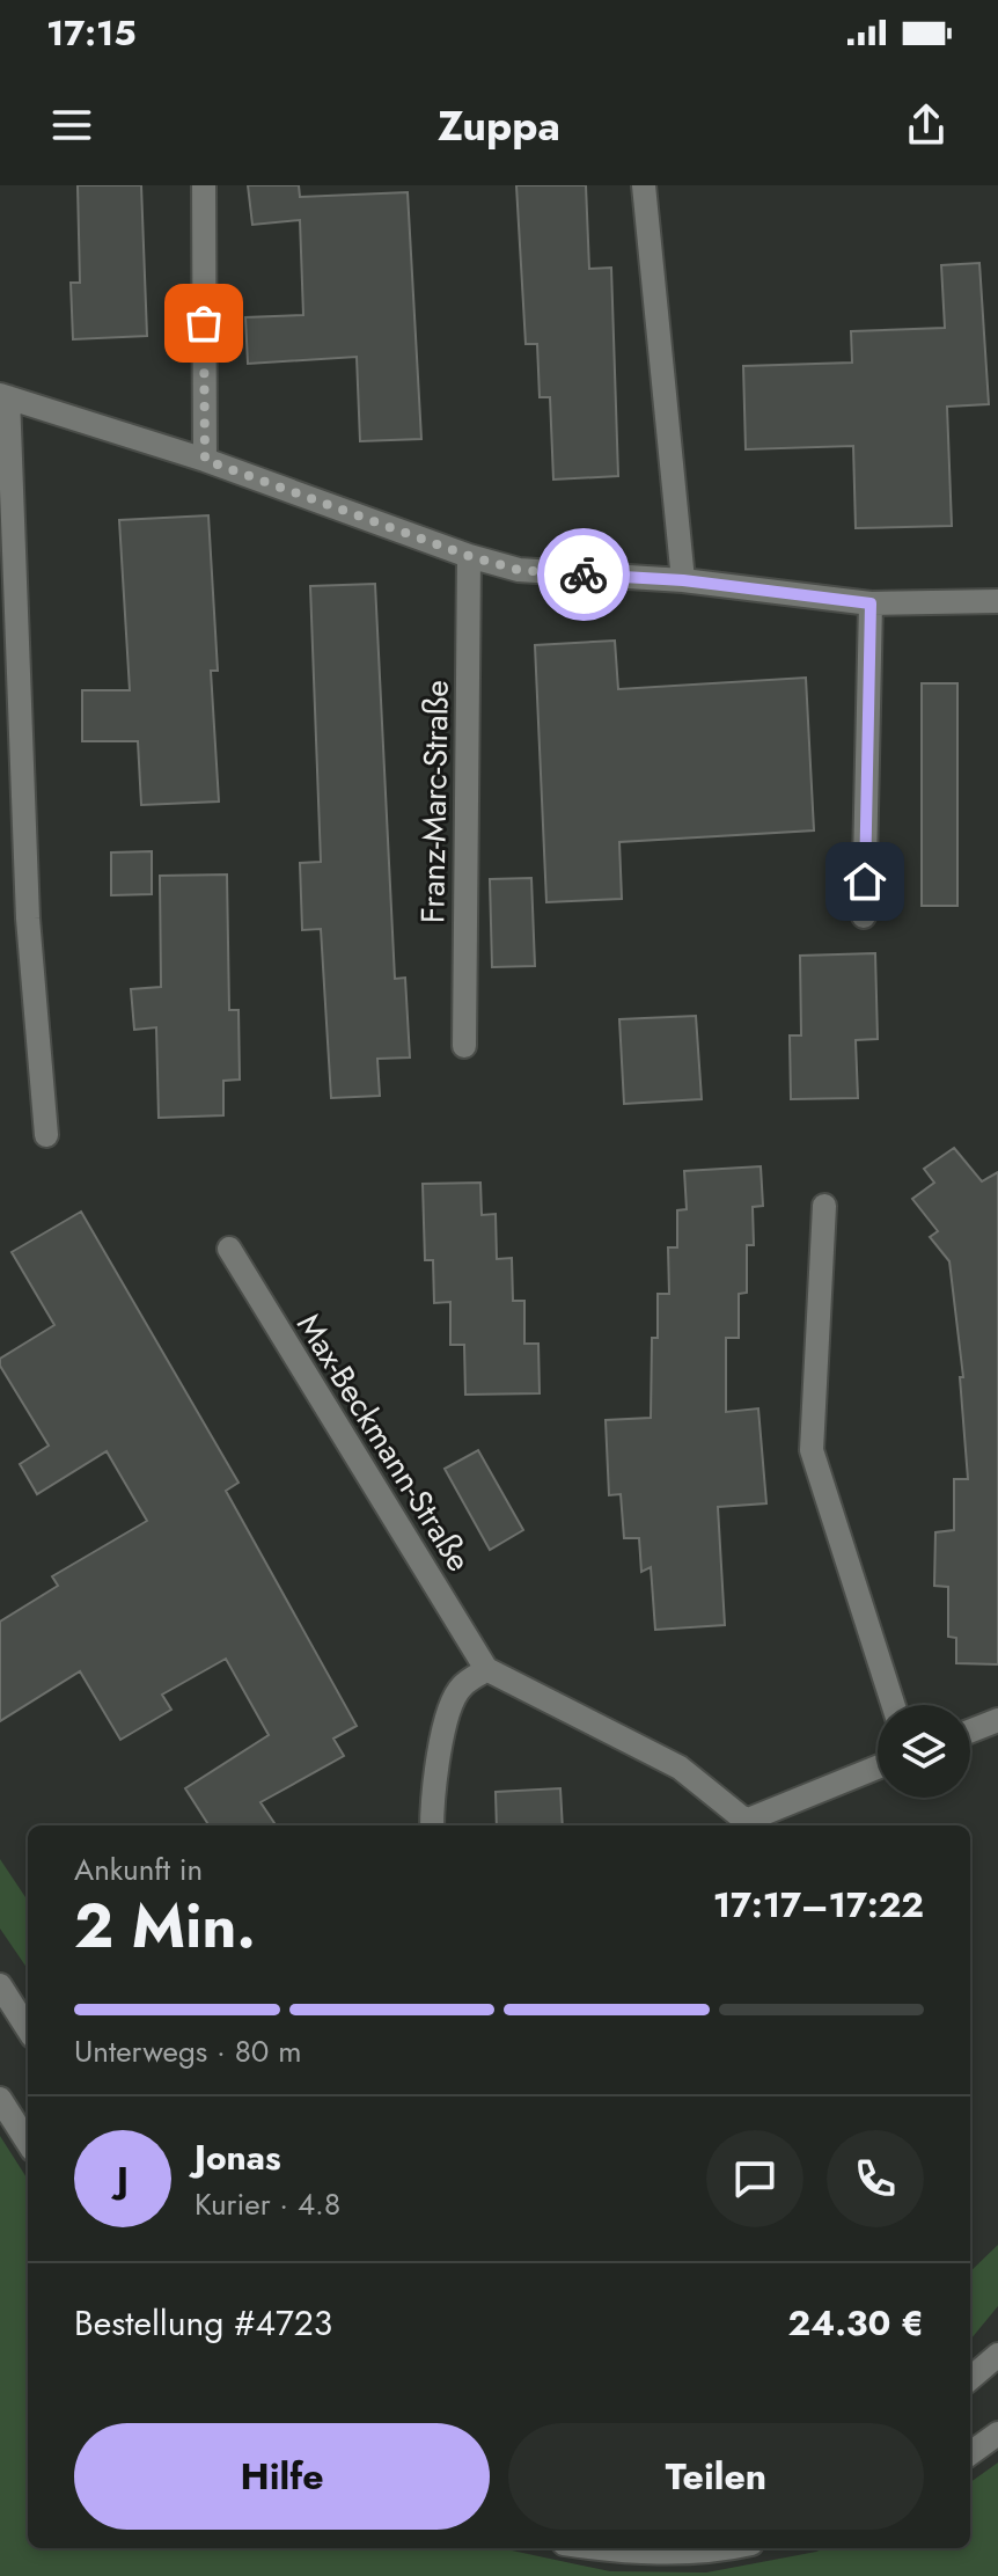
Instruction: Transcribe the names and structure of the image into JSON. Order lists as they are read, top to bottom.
{
  "streets": {
    "street": ["Franz-Marc-Straße", "Max-Beckmann-Straße"]
  },
  "page": {
    "status": "17:15",
    "header": "Zuppa",
    "heading": ["2 Min.", "Ankunft in", "17:17–17:22"],
    "panel": [
      "Jonas",
      "Kurier · 4.8",
      "Bestellung #4723",
      "24.30 €"
    ],
    "bar": "Unterwegs · 80 m",
    "round": "J",
    "buttons": ["Hilfe", "Teilen"]
  }
}
